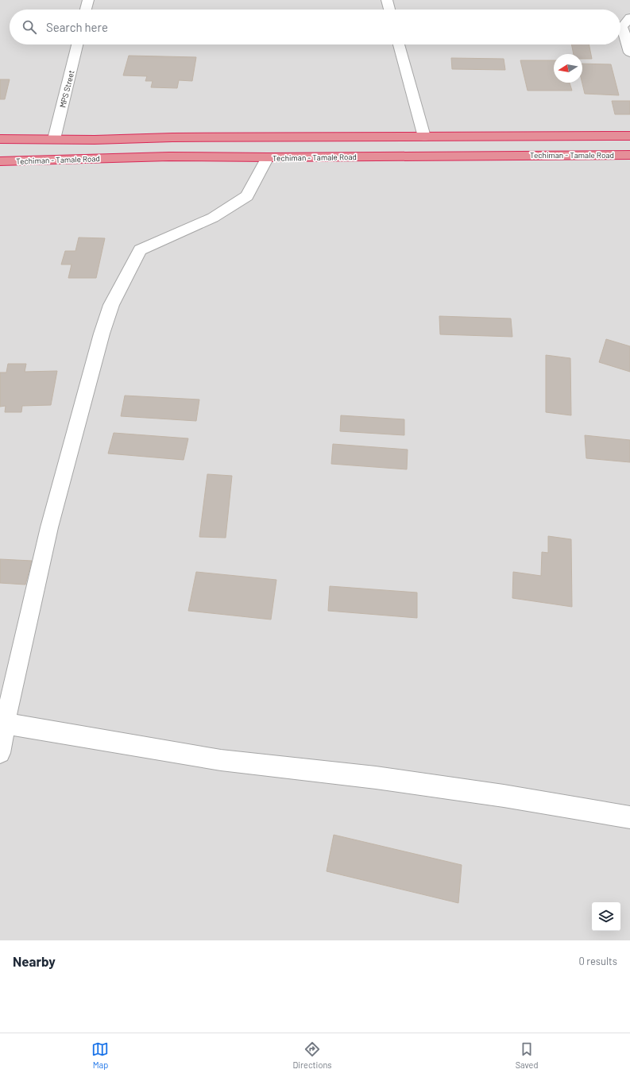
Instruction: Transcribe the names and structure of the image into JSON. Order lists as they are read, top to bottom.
{
  "streets": {
    "highway": ["Techiman - Tamale Road"],
    "street": ["MPS Street"]
  },
  "crossings": [
    ["MPS Street", "Techiman - Tamale Road"]
  ],
  "north": "left",
  "page": {
    "search": "Search here",
    "heading": ["Nearby", "0 results"],
    "nav": ["Map", "Directions", "Saved"]
  }
}
